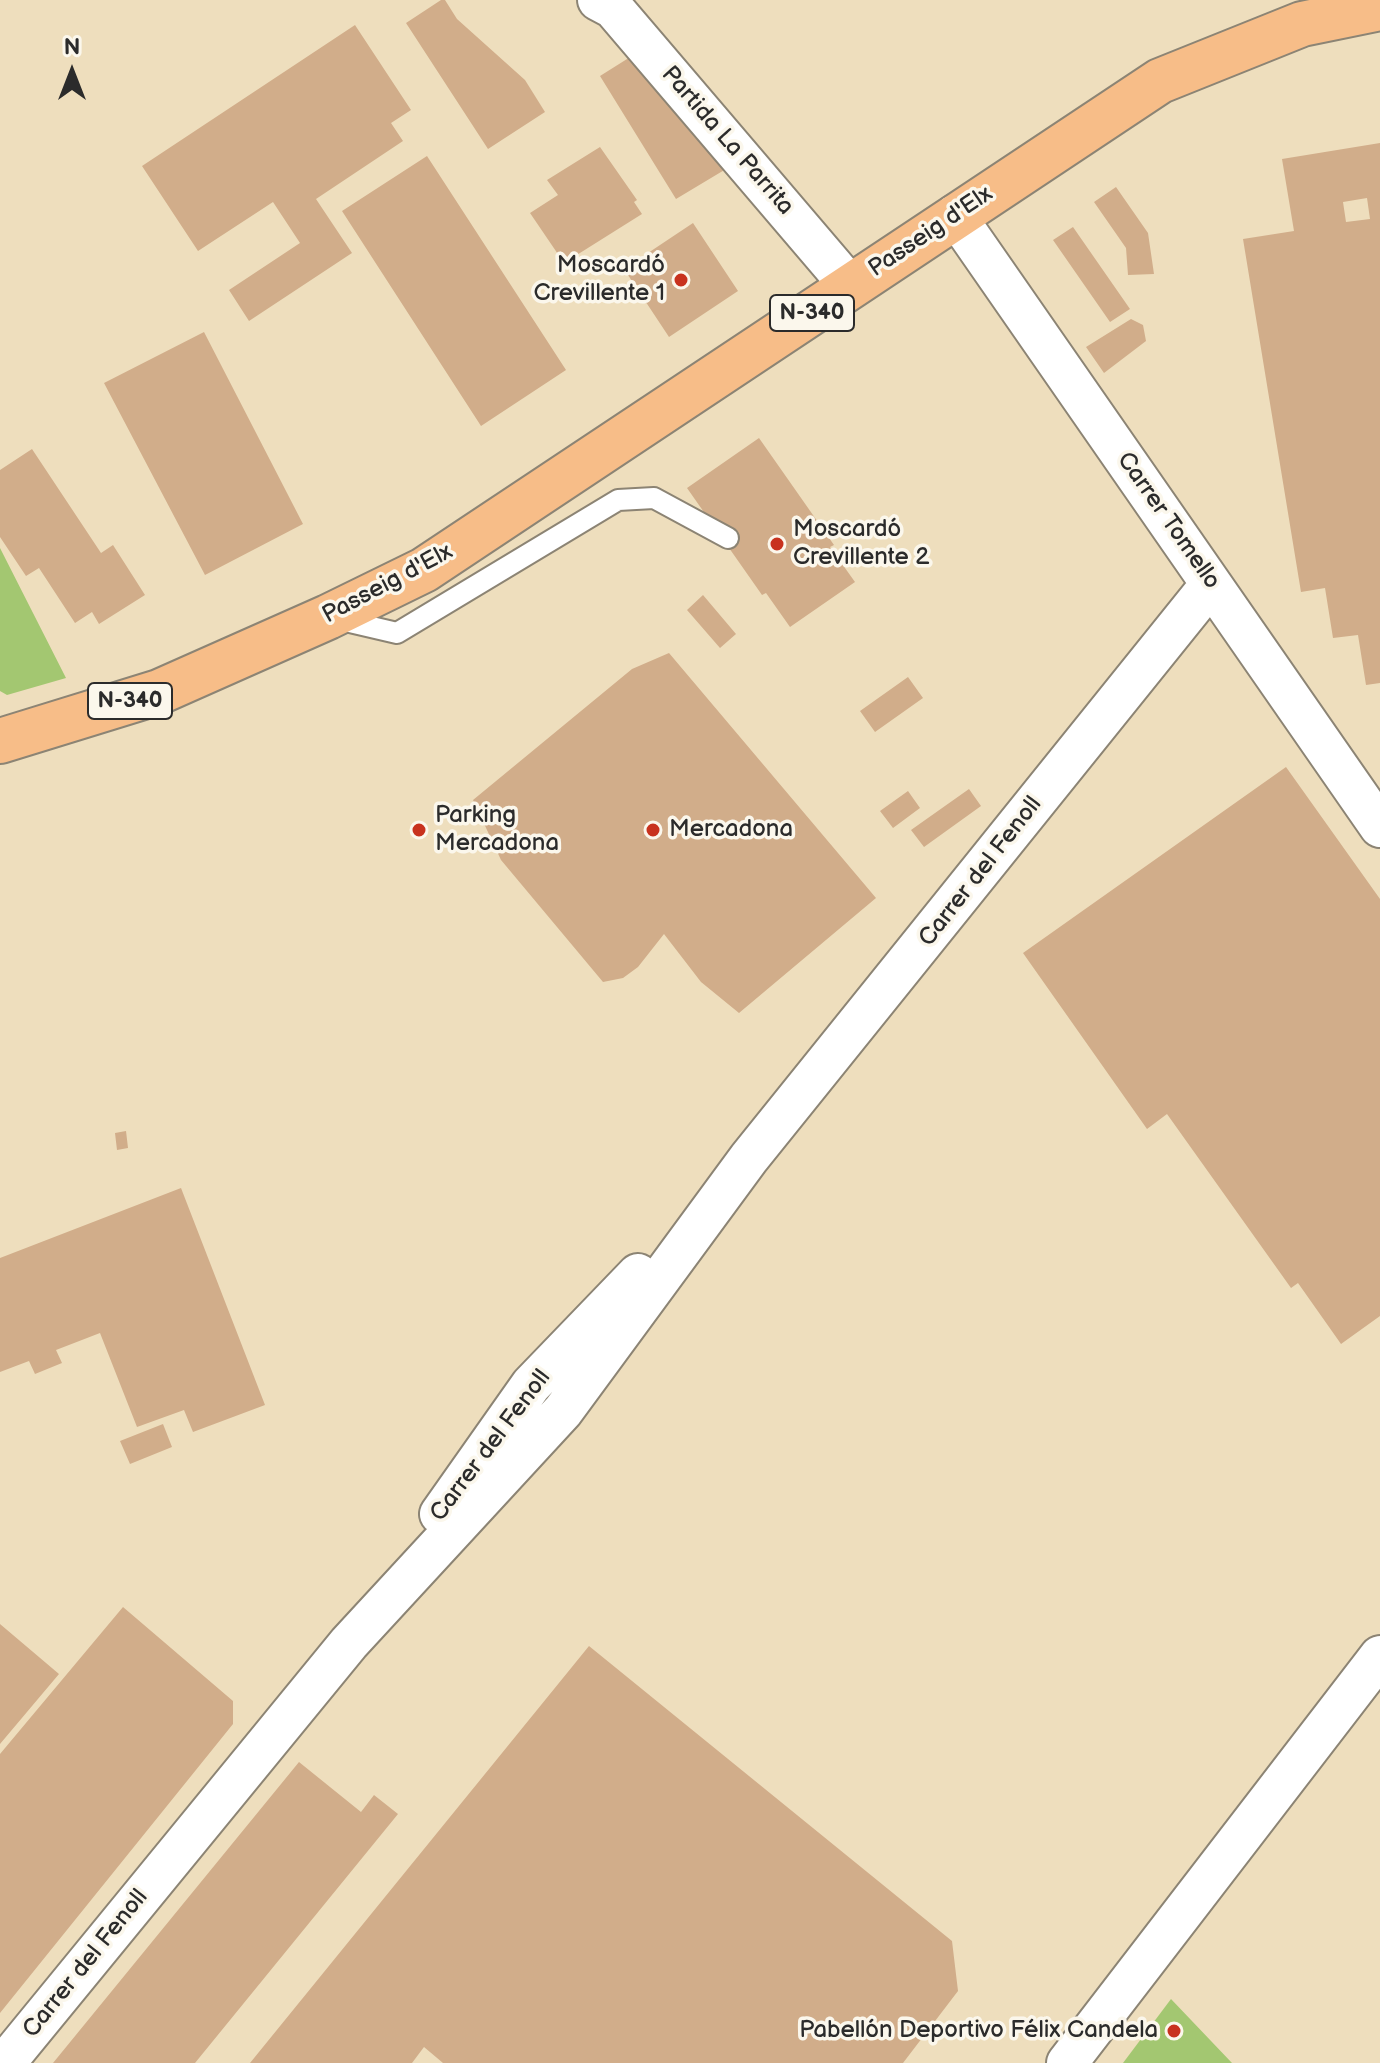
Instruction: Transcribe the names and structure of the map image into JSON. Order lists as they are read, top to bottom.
{
  "streets": {
    "highway": ["Passeig d'Elx", "N-340"],
    "street": ["Partida La Parrita", "Carrer Tomello", "Carrer del Fenoll"]
  },
  "crossings": [
    ["Partida La Parrita", "Passeig d'Elx"],
    ["Passeig d'Elx", "Carrer Tomello"],
    ["Carrer Tomello", "Carrer del Fenoll"]
  ],
  "places": [
    "Moscardó Crevillente 1",
    "Moscardó Crevillente 2",
    "Parking Mercadona",
    "Mercadona",
    "Pabellón Deportivo Félix Candela"
  ],
  "north": "top"
}
